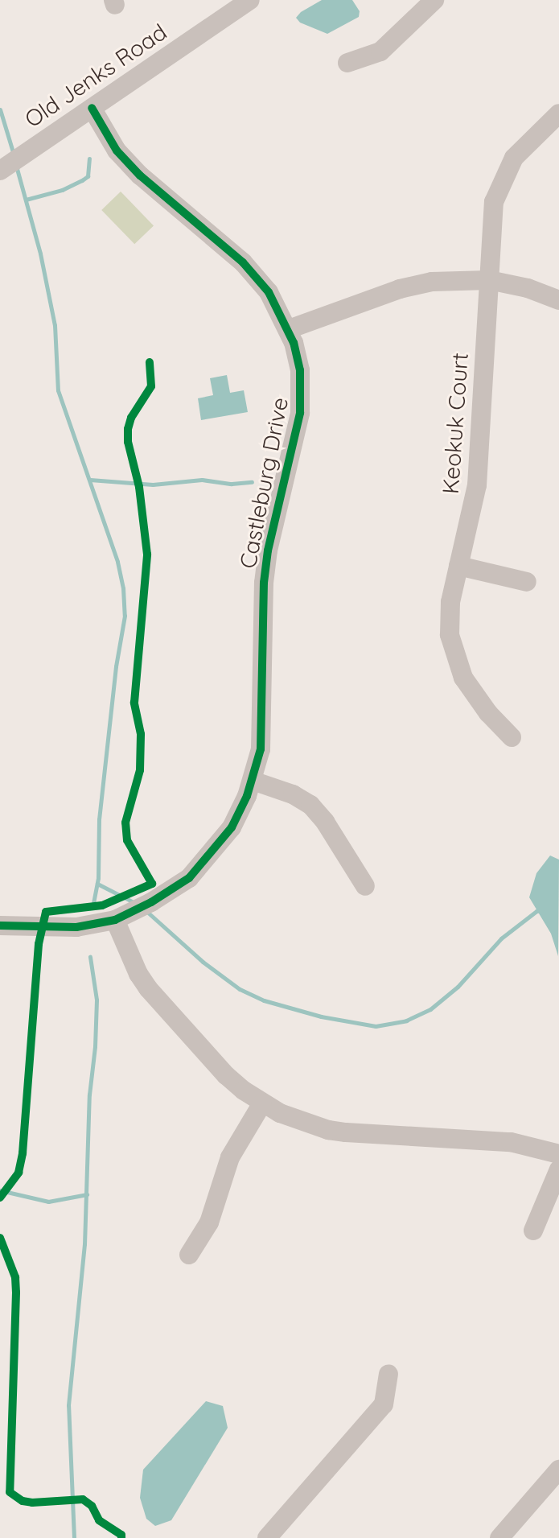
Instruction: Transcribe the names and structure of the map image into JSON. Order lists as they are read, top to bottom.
{
  "streets": {
    "street": ["Old Jenks Road", "Keokuk Court", "Castleburg Drive"]
  },
  "crossings": [
    ["Old Jenks Road", "Castleburg Drive"]
  ]
}
